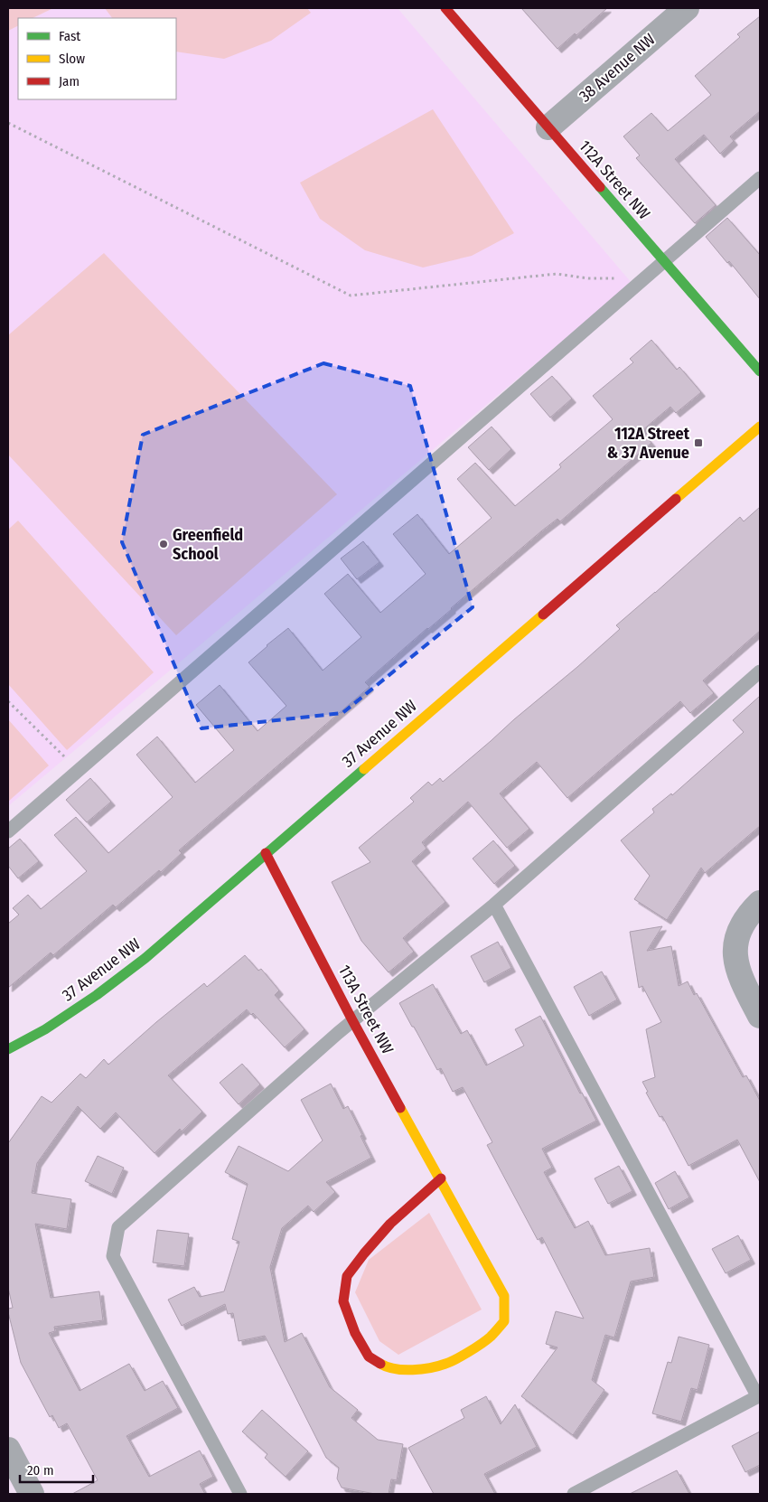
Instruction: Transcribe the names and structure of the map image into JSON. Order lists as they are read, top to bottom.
{
  "streets": {
    "street": [
      "38 Avenue NW",
      "112A Street NW",
      "37 Avenue NW",
      "113A Street NW"
    ]
  },
  "crossings": [
    ["38 Avenue NW", "112A Street NW"],
    ["37 Avenue NW", "113A Street NW"]
  ],
  "places": {
    "transit": ["112A Street & 37 Avenue"],
    "other": ["Greenfield School"]
  },
  "legend": ["Fast", "Slow", "Jam"],
  "scale_bar": "20 m"
}
